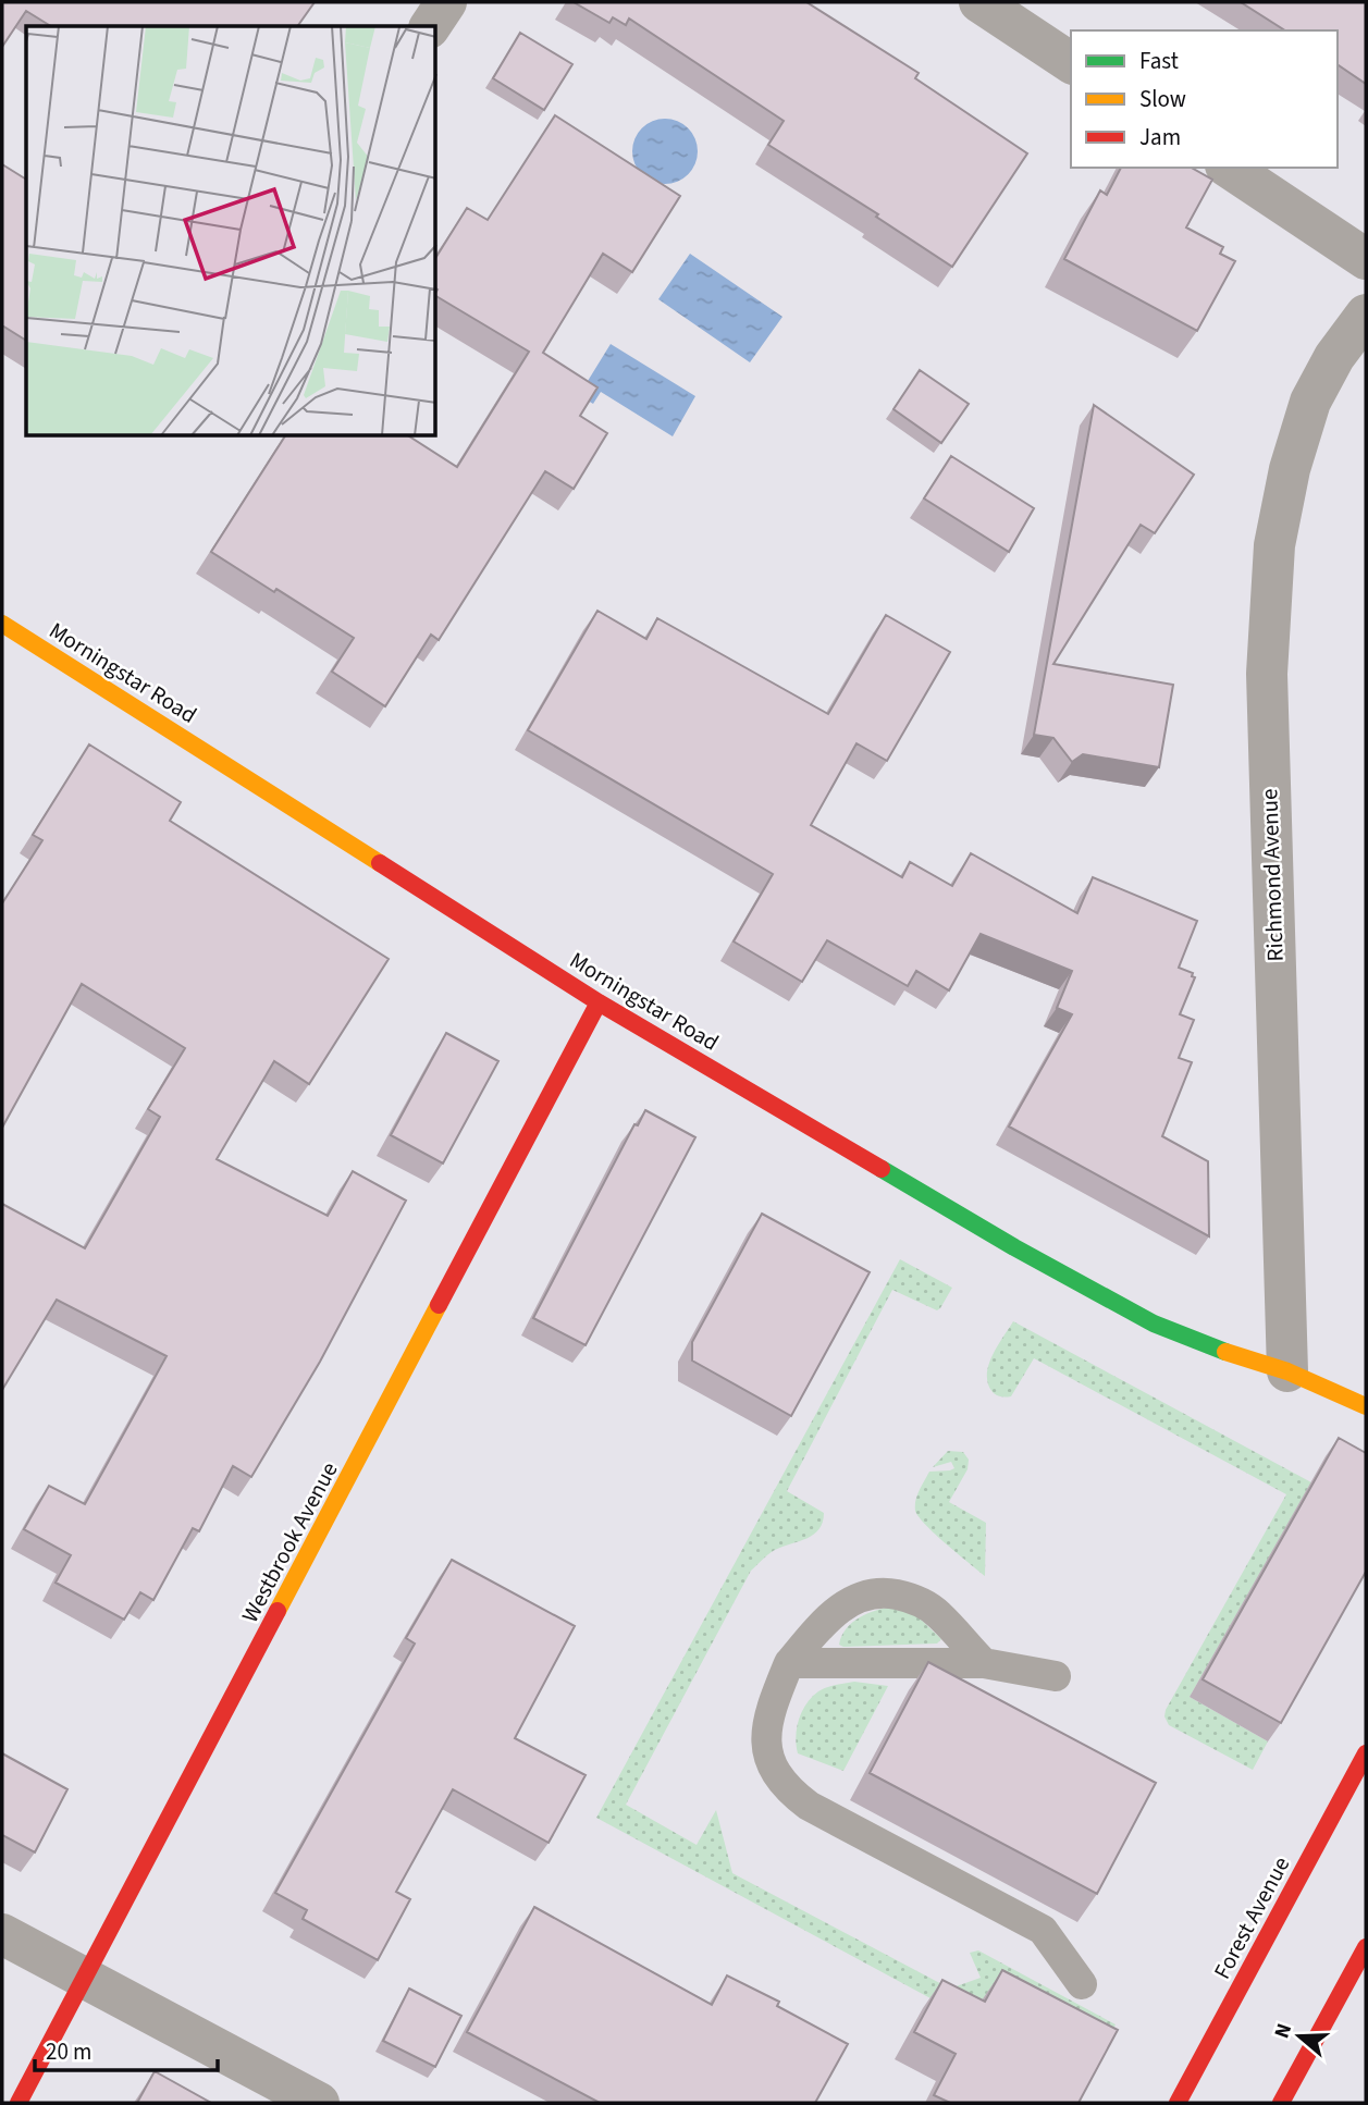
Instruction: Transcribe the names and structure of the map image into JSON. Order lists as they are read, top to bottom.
{
  "streets": {
    "main road": ["Morningstar Road", "Westbrook Avenue", "Forest Avenue"],
    "street": ["Richmond Avenue"]
  },
  "crossings": [
    ["Morningstar Road", "Richmond Avenue"],
    ["Morningstar Road", "Westbrook Avenue"]
  ],
  "legend": ["Fast", "Slow", "Jam"],
  "scale_bar": "20 m",
  "north": "left"
}
